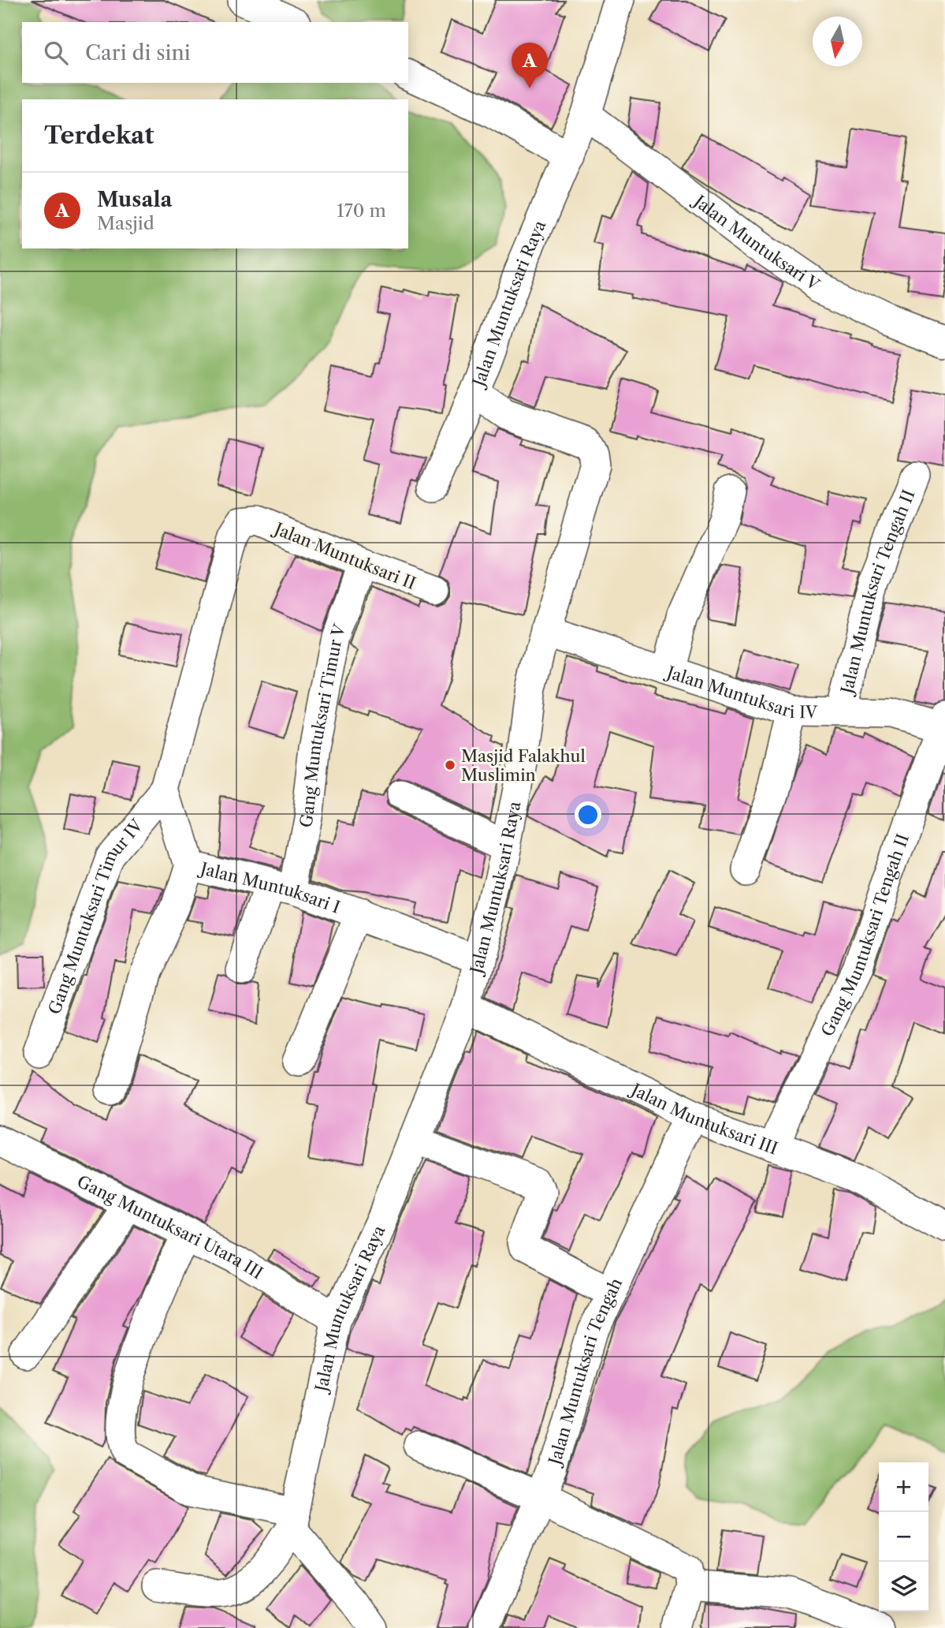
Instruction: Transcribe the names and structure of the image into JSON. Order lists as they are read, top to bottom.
{
  "streets": {
    "street": [
      "Jalan Muntuksari V",
      "Jalan Muntuksari Raya",
      "Jalan Muntuksari II",
      "Jalan Muntuksari Tengah II",
      "Jalan Muntuksari IV",
      "Gang Muntuksari Timur V",
      "Jalan Muntuksari I",
      "Gang Muntuksari Timur IV",
      "Gang Muntuksari Tengah II",
      "Jalan Muntuksari III",
      "Gang Muntuksari Utara III",
      "Jalan Muntuksari Tengah"
    ]
  },
  "crossings": [
    ["Jalan Muntuksari V", "Jalan Muntuksari Raya"],
    ["Jalan Muntuksari Raya", "Jalan Muntuksari IV"],
    ["Jalan Muntuksari Raya", "Jalan Muntuksari I"],
    ["Jalan Muntuksari Raya", "Jalan Muntuksari III"],
    ["Jalan Muntuksari Raya", "Gang Muntuksari Utara III"],
    ["Jalan Muntuksari II", "Gang Muntuksari Timur V"],
    ["Jalan Muntuksari II", "Jalan Muntuksari I"],
    ["Jalan Muntuksari II", "Gang Muntuksari Timur IV"],
    ["Jalan Muntuksari Tengah II", "Jalan Muntuksari IV"],
    ["Jalan Muntuksari IV", "Gang Muntuksari Tengah II"],
    ["Gang Muntuksari Timur V", "Jalan Muntuksari I"],
    ["Jalan Muntuksari I", "Gang Muntuksari Timur IV"],
    ["Gang Muntuksari Tengah II", "Jalan Muntuksari III"],
    ["Jalan Muntuksari III", "Jalan Muntuksari Tengah"]
  ],
  "places": ["Masjid Falakhul Muslimin"],
  "north": "bottom",
  "page": {
    "search": "Cari di sini",
    "pins": "A",
    "heading": "Terdekat",
    "list": [
      {
        "mark": "A",
        "name": "Musala",
        "note": "Masjid",
        "value": "170 m"
      }
    ],
    "map_buttons": ["+", "−"]
  }
}
